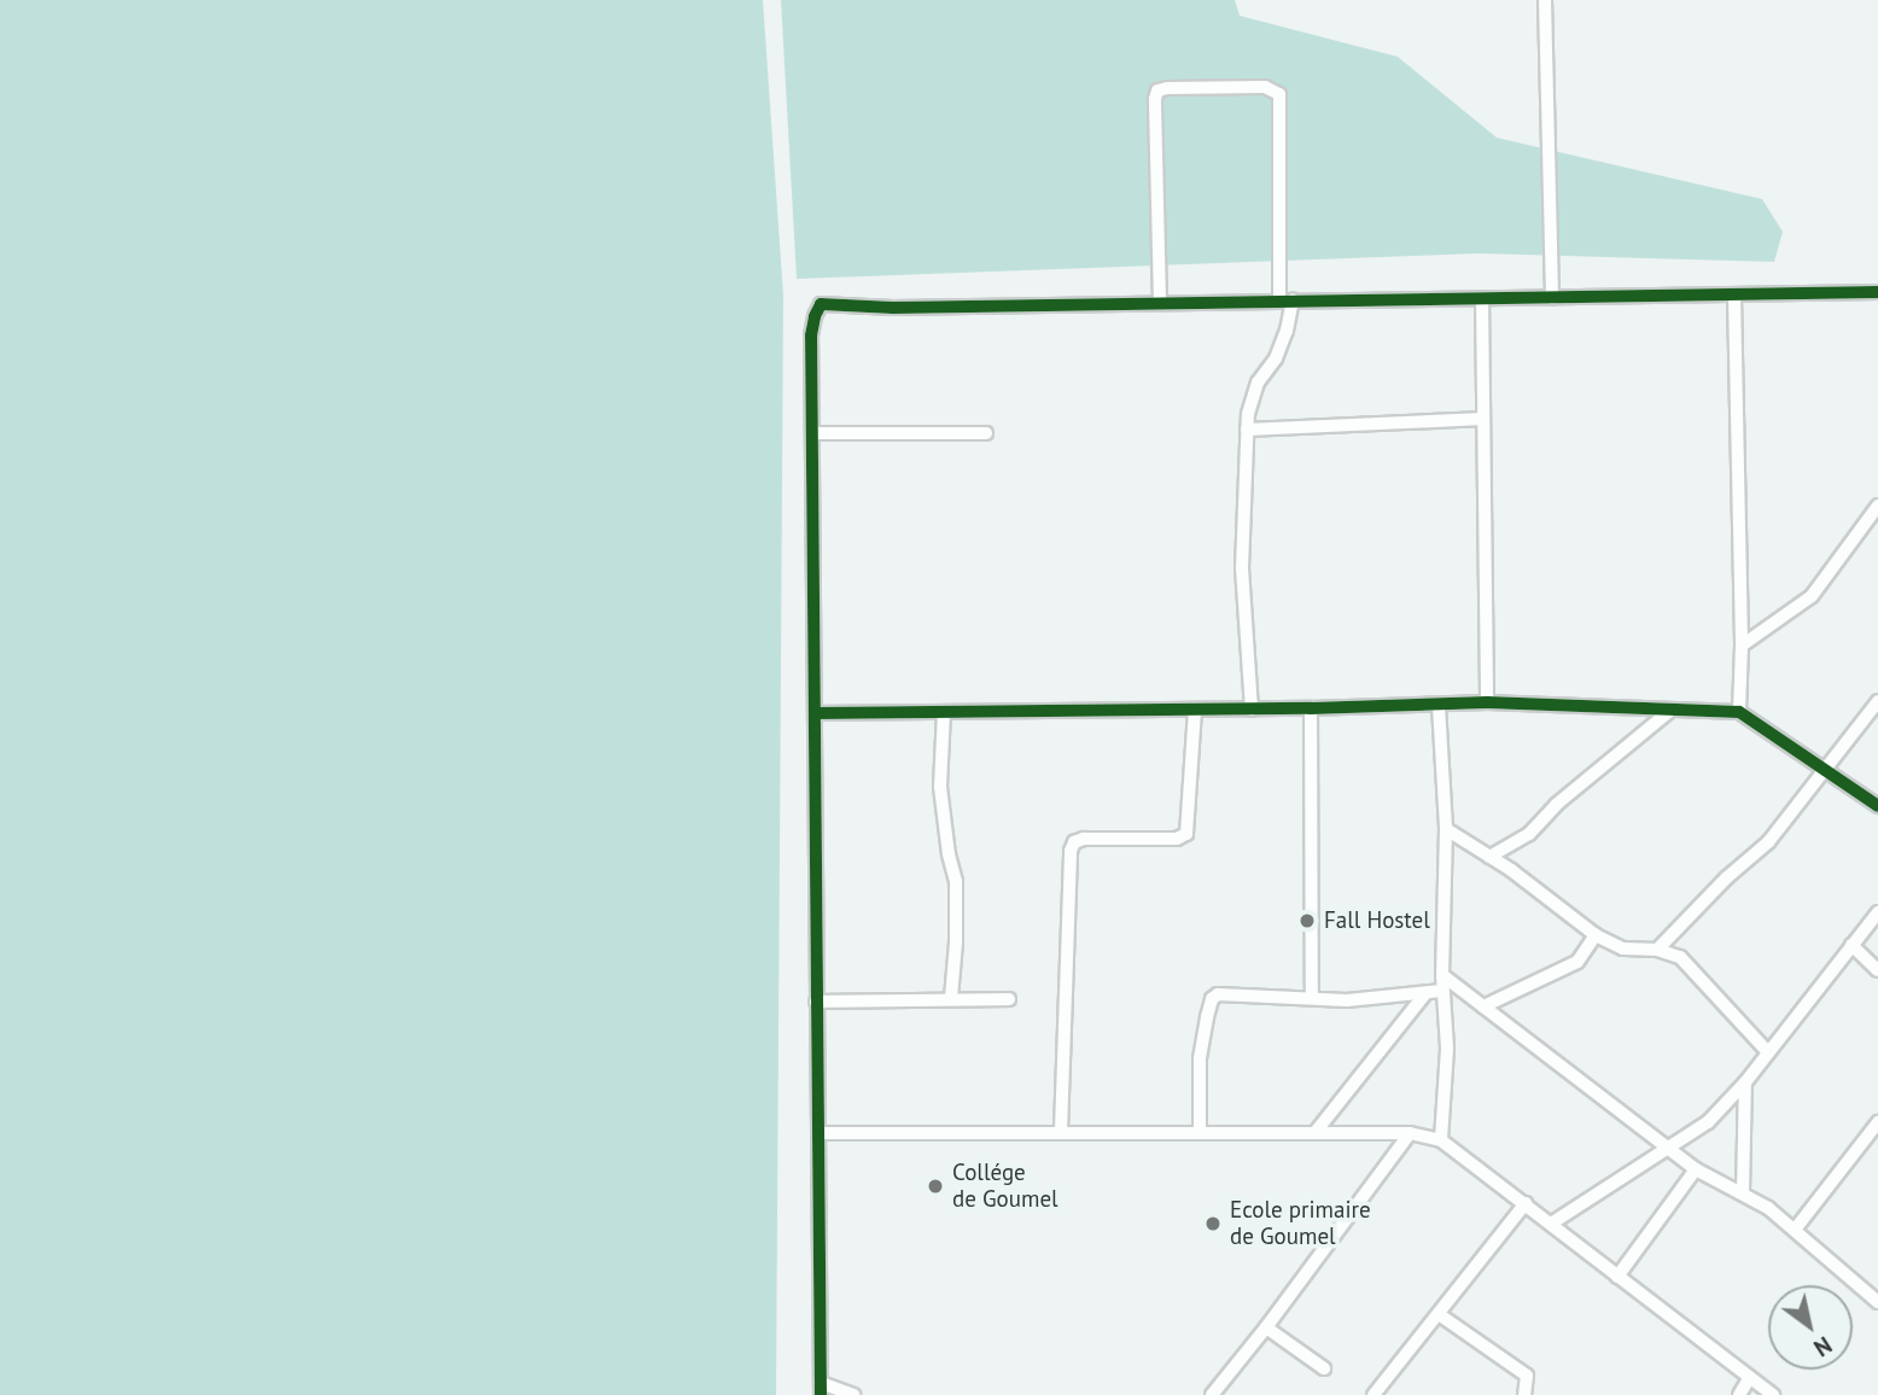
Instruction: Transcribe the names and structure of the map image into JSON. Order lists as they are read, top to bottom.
{
  "places": ["Fall Hostel", "Collége de Goumel", "Ecole primaire de Goumel"],
  "north": "bottom right"
}
